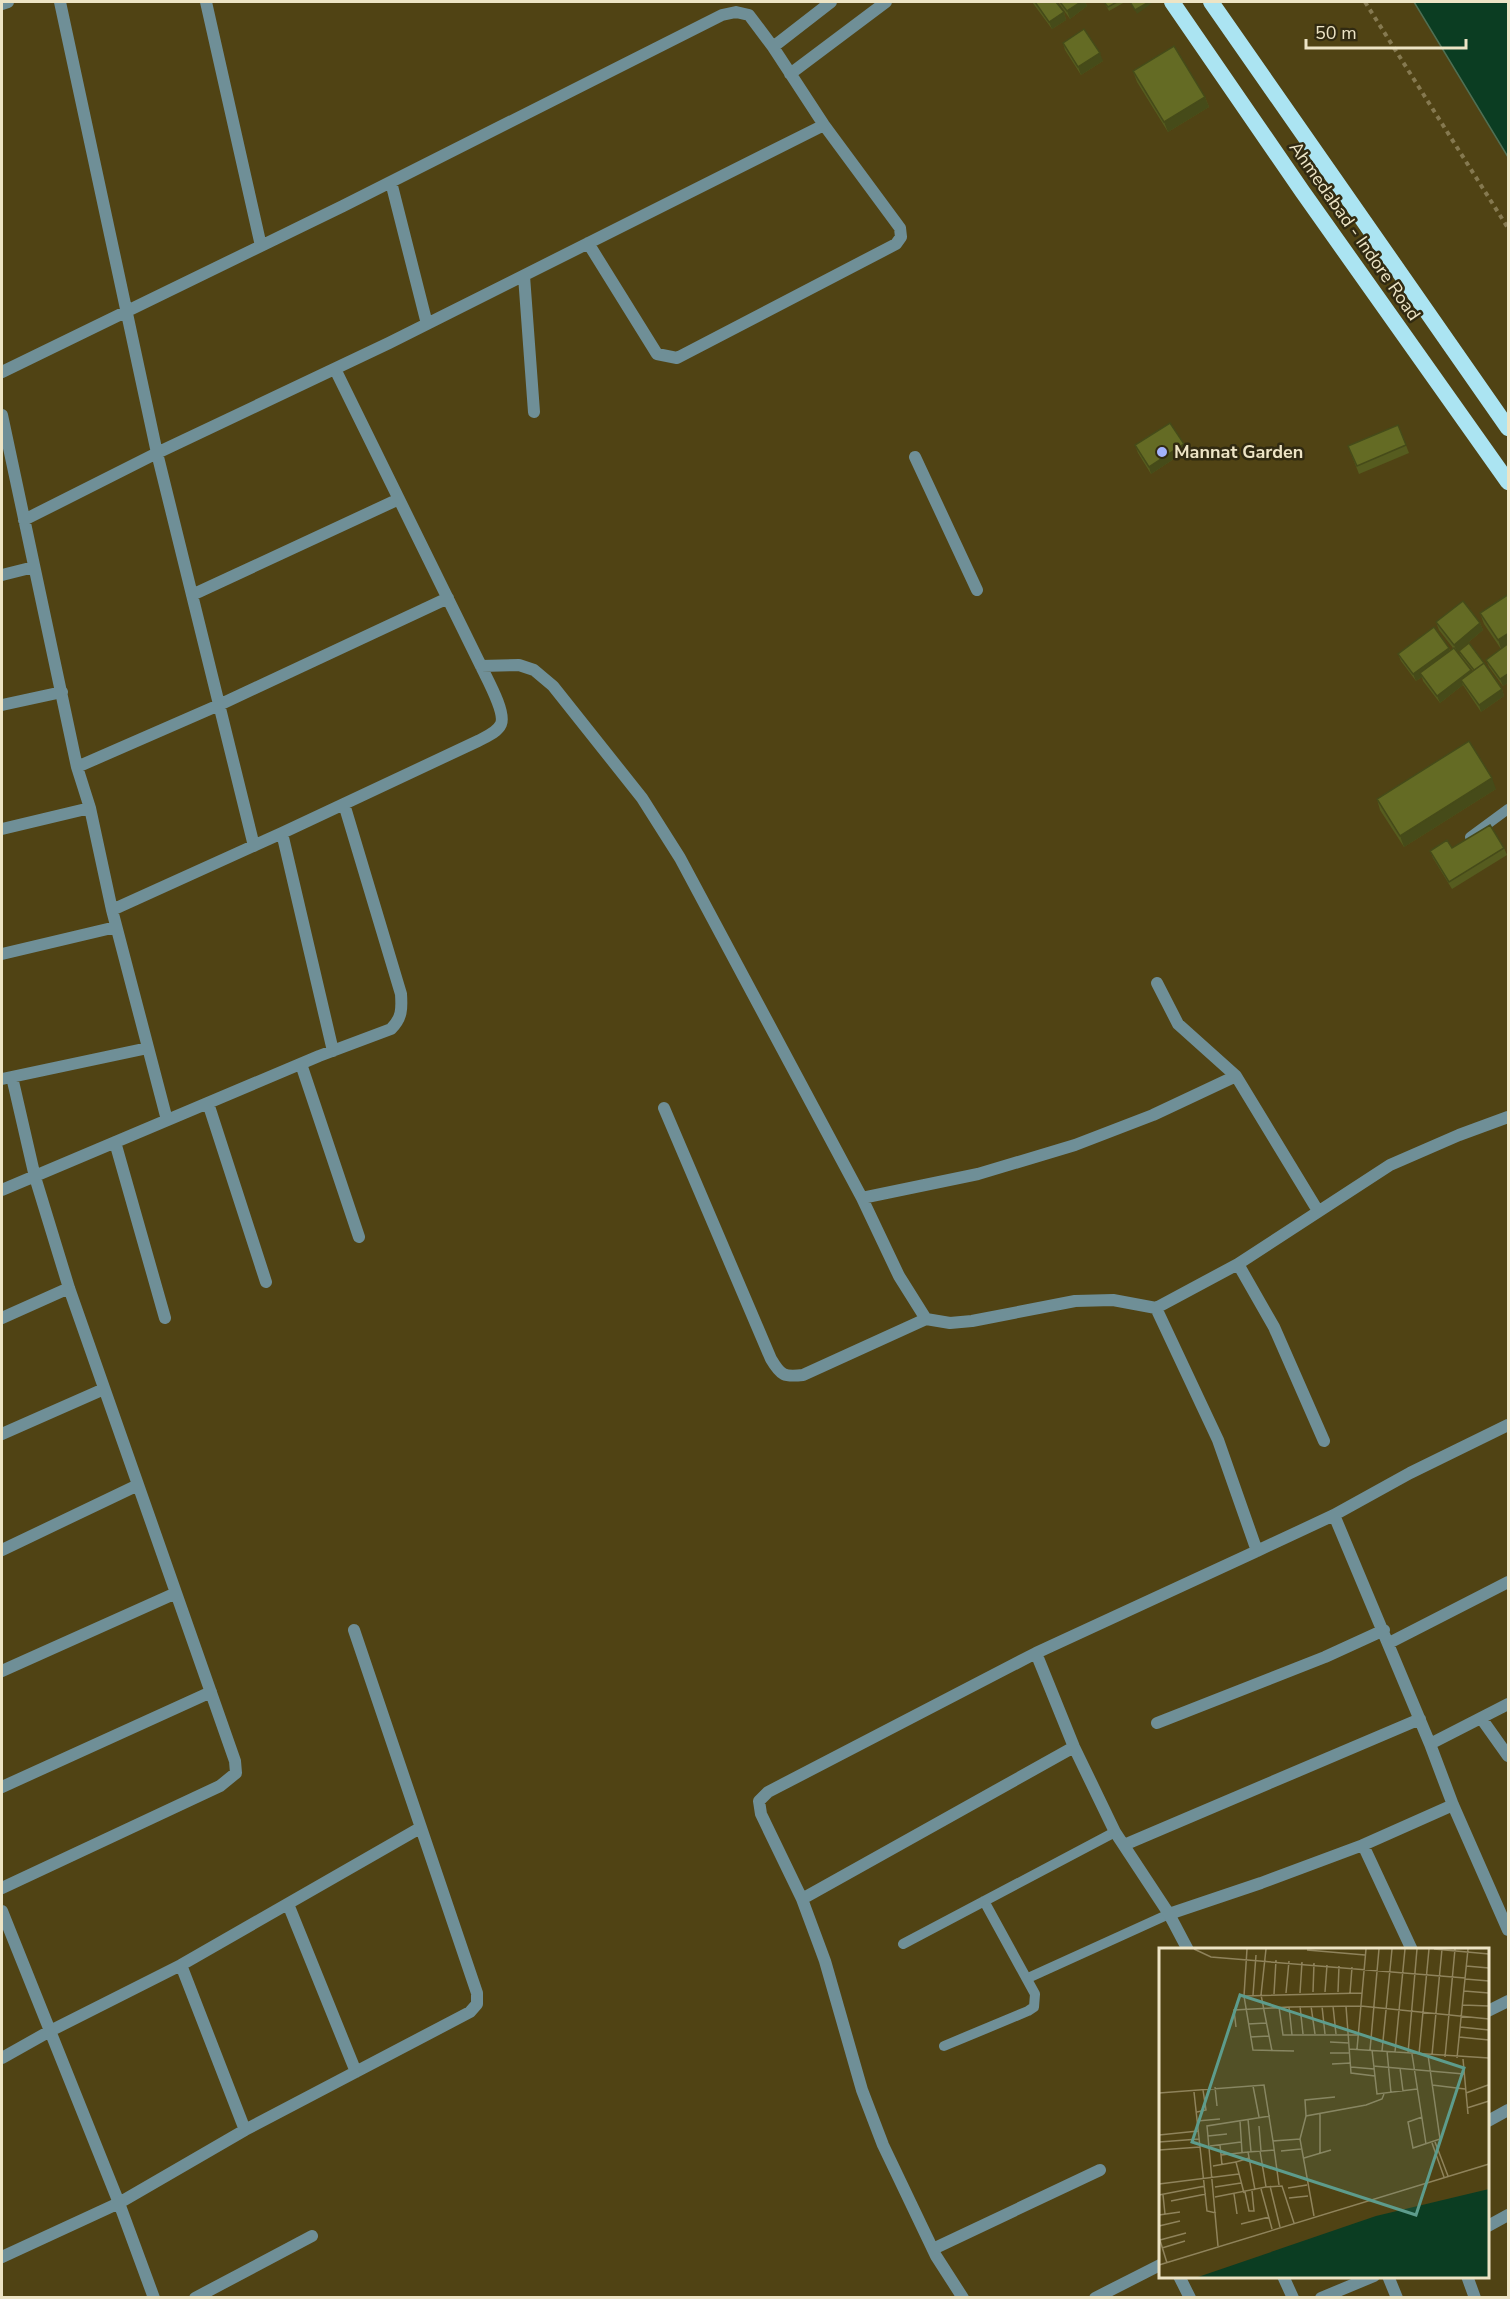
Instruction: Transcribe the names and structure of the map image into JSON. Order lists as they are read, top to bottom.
{
  "streets": {
    "highway": ["Ahmedabad - Indore Road"]
  },
  "places": ["Mannat Garden"],
  "scale_bar": "50 m"
}
